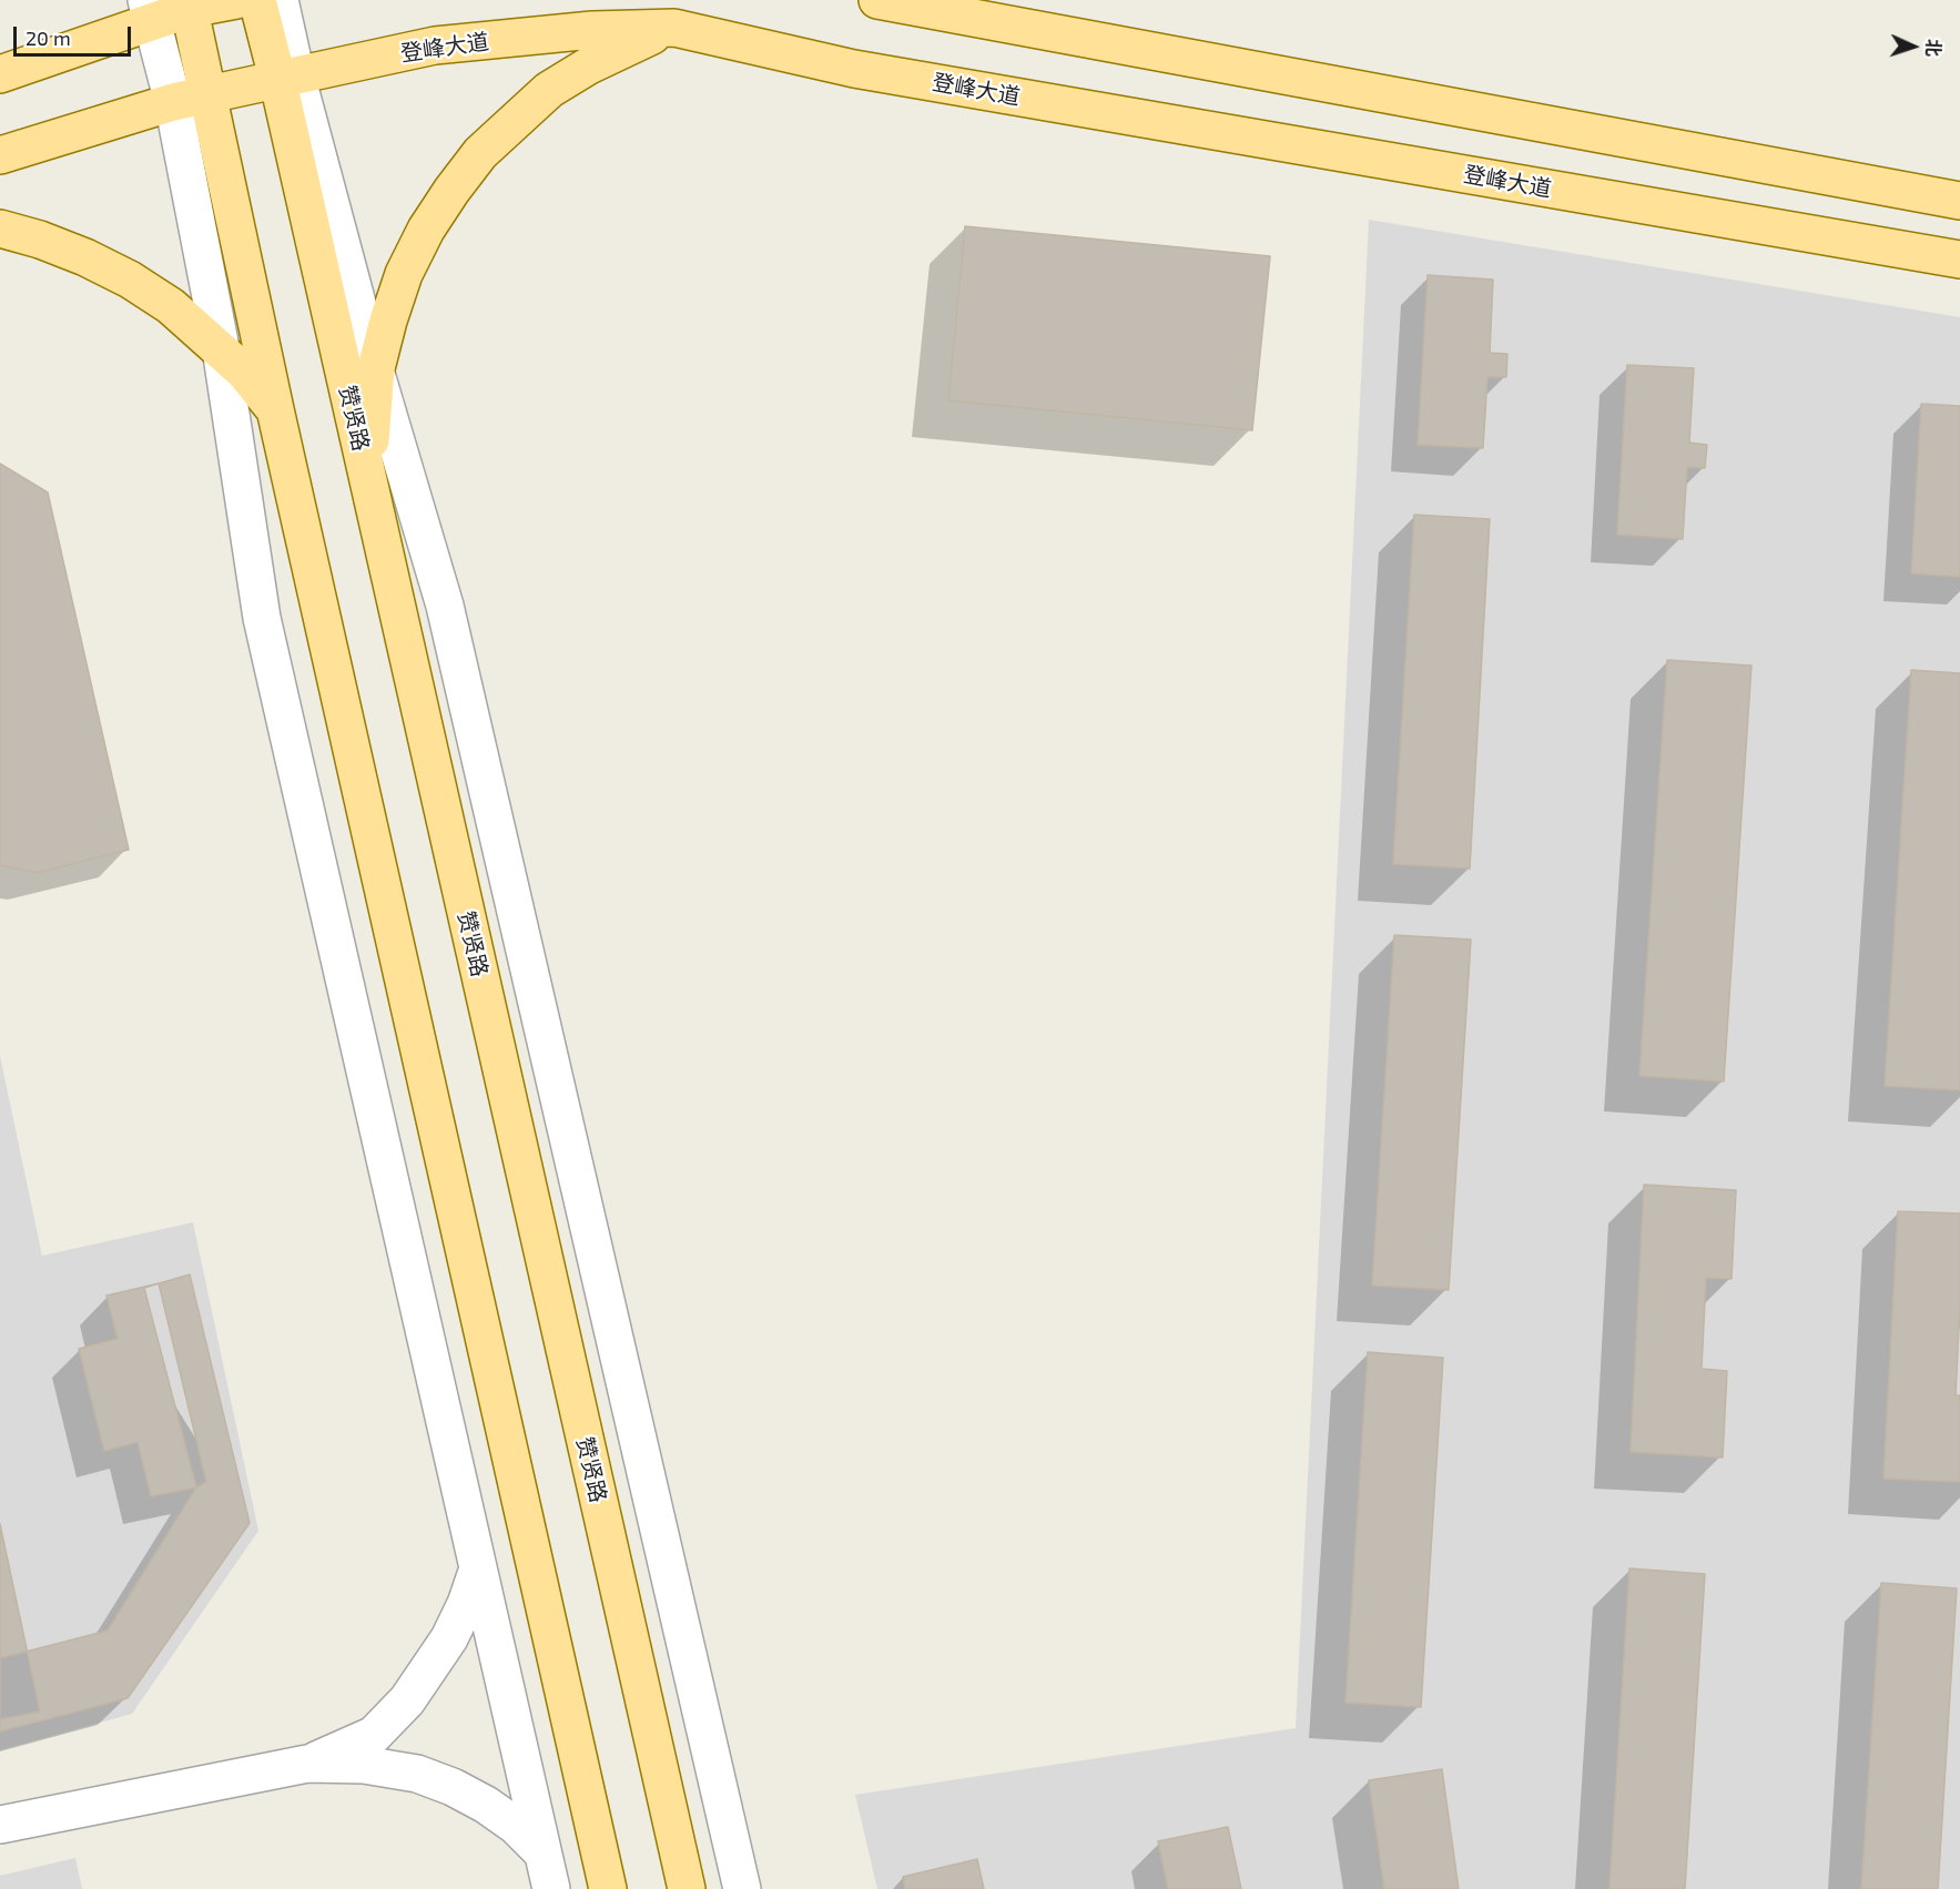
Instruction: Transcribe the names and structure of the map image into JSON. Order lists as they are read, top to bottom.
{
  "streets": {
    "main road": ["登峰大道", "赞贤路"]
  },
  "crossings": [
    ["登峰大道", "赞贤路"]
  ],
  "scale_bar": "20 m",
  "north": "right"
}
